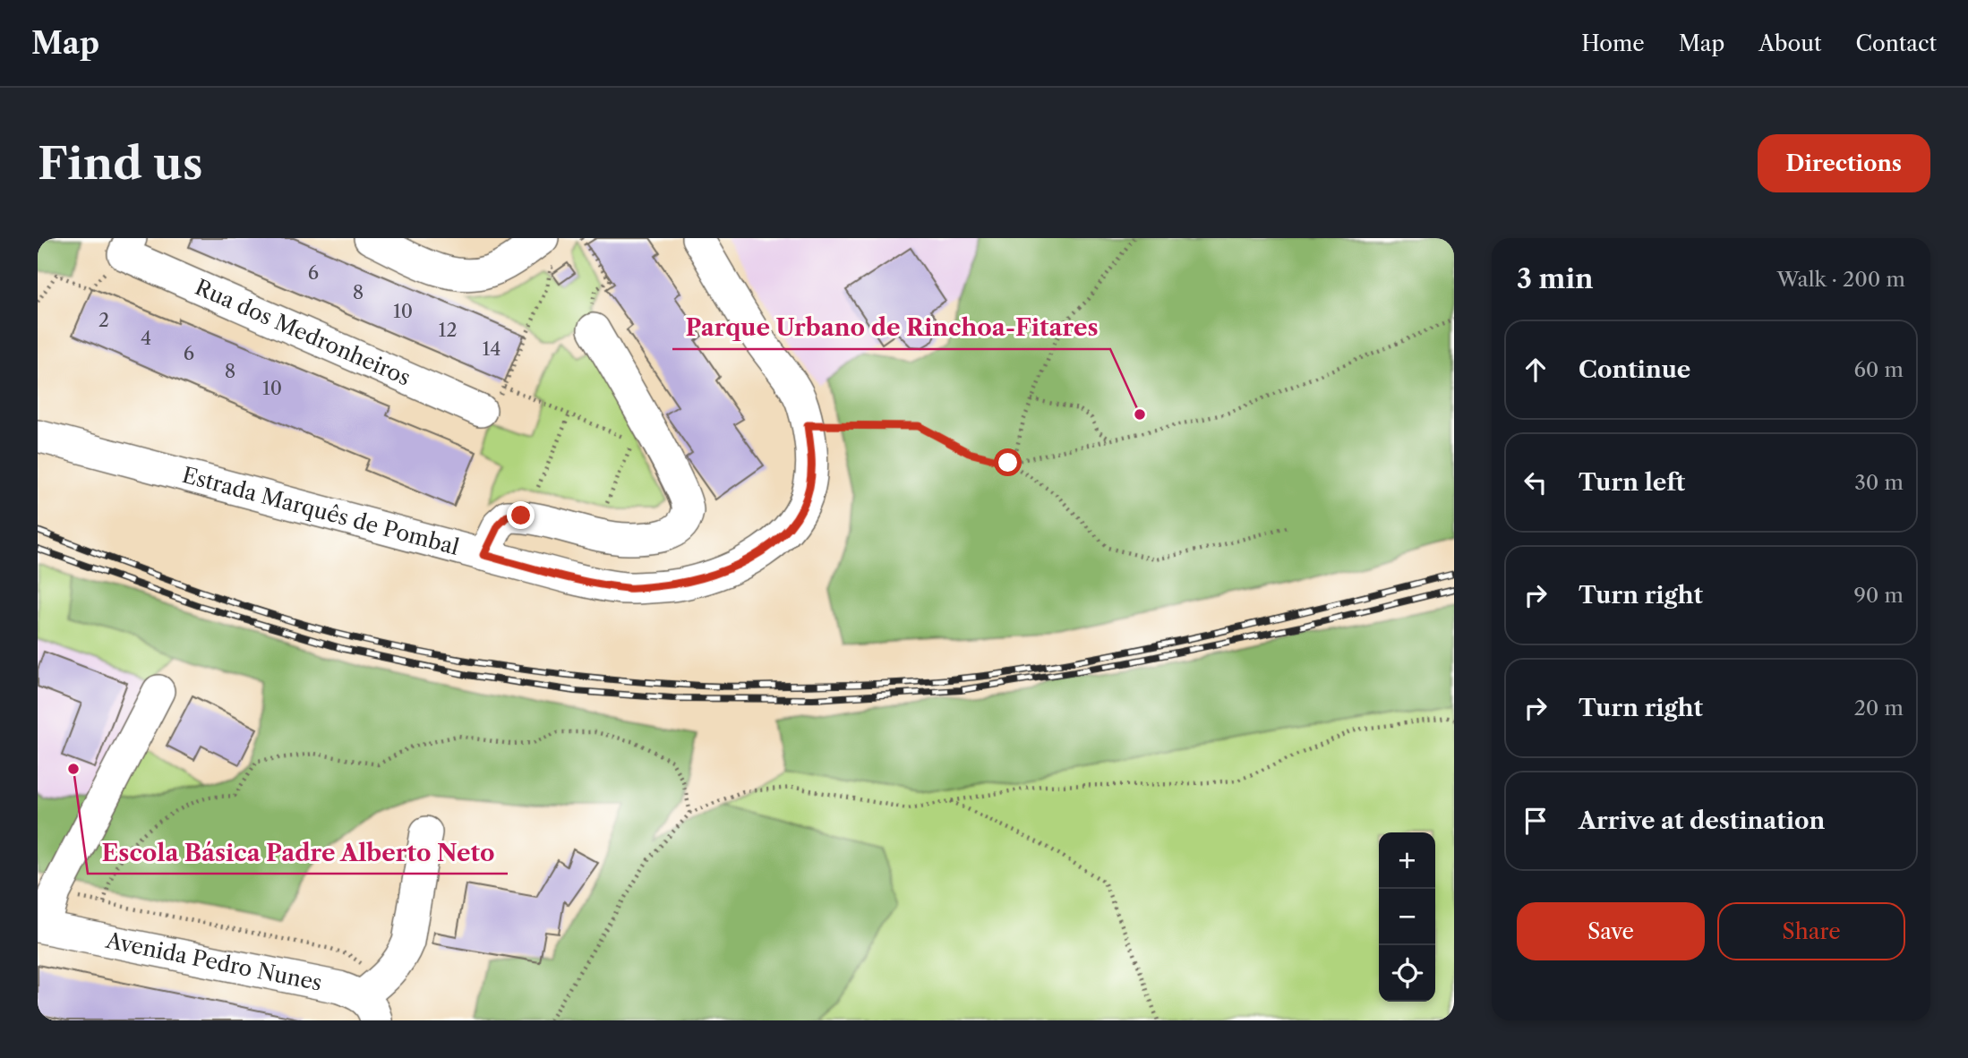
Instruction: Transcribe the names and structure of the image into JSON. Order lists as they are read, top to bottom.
{
  "streets": {
    "street": ["Rua dos Medronheiros", "Estrada Marquês de Pombal", "Avenida Pedro Nunes"]
  },
  "places": ["Parque Urbano de Rinchoa-Fitares", "Escola Básica Padre Alberto Neto"],
  "house_numbers": [
    "6",
    "8",
    "10",
    "2",
    "12",
    "4",
    "14",
    "6",
    "8",
    "10"
  ],
  "page": {
    "header": "Map",
    "nav": [
      "Home",
      "Map",
      "About",
      "Contact"
    ],
    "buttons": [
      "Directions",
      ["Save", "Share"]
    ],
    "title": "Find us",
    "heading": ["3 min", "Walk · 200 m"],
    "list": [
      ["Continue", "60 m"],
      ["Turn left", "30 m"],
      ["Turn right", "90 m"],
      ["Turn right", "20 m"],
      "Arrive at destination"
    ],
    "map_buttons": ["+", "−"]
  }
}
